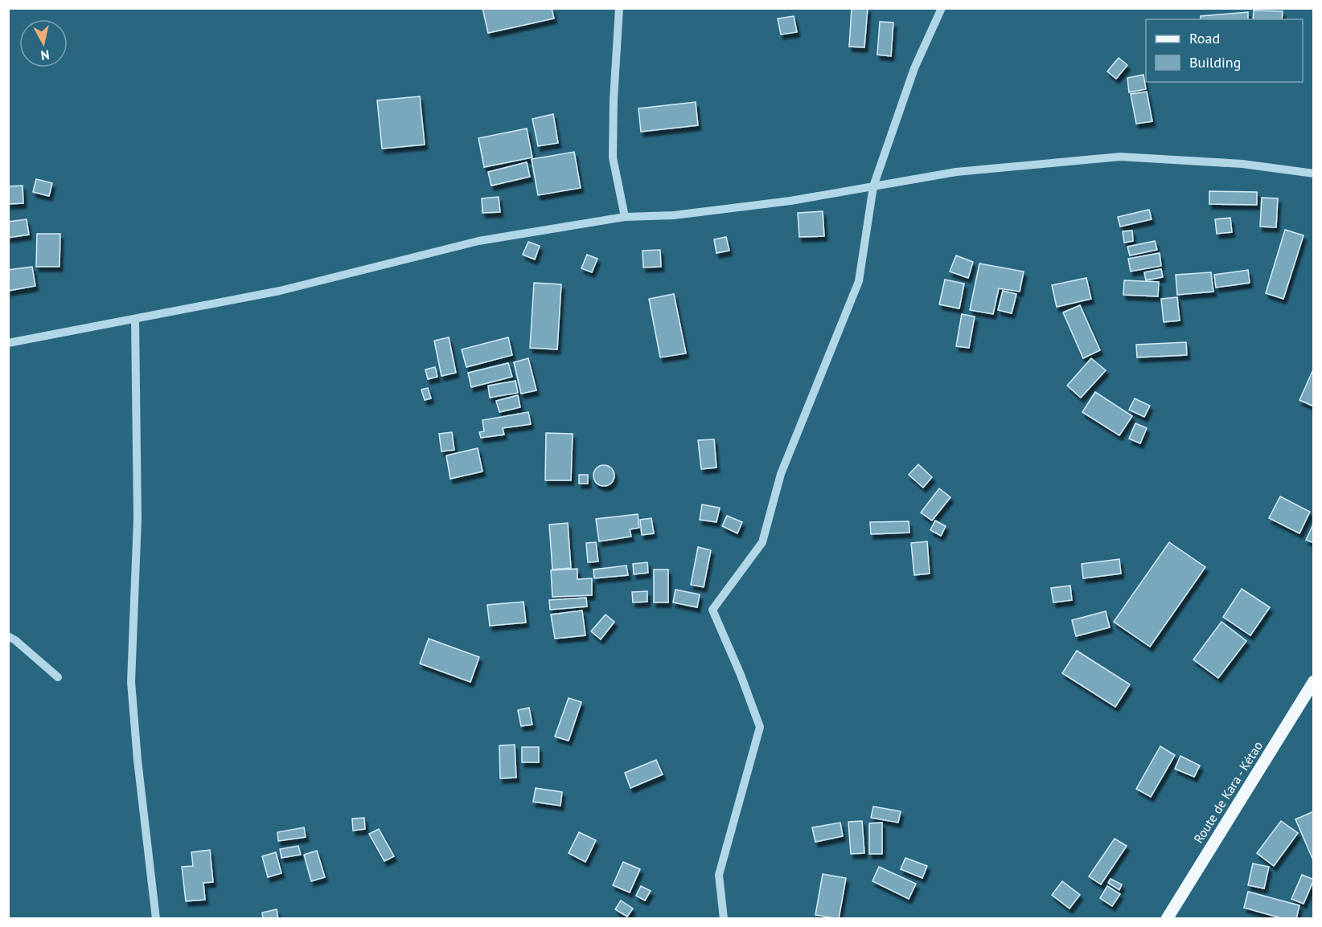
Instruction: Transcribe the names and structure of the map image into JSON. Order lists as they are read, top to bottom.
{
  "streets": {
    "main road": ["Route de Kara - Kétao"]
  },
  "legend": ["Road", "Building"],
  "north": "bottom"
}
